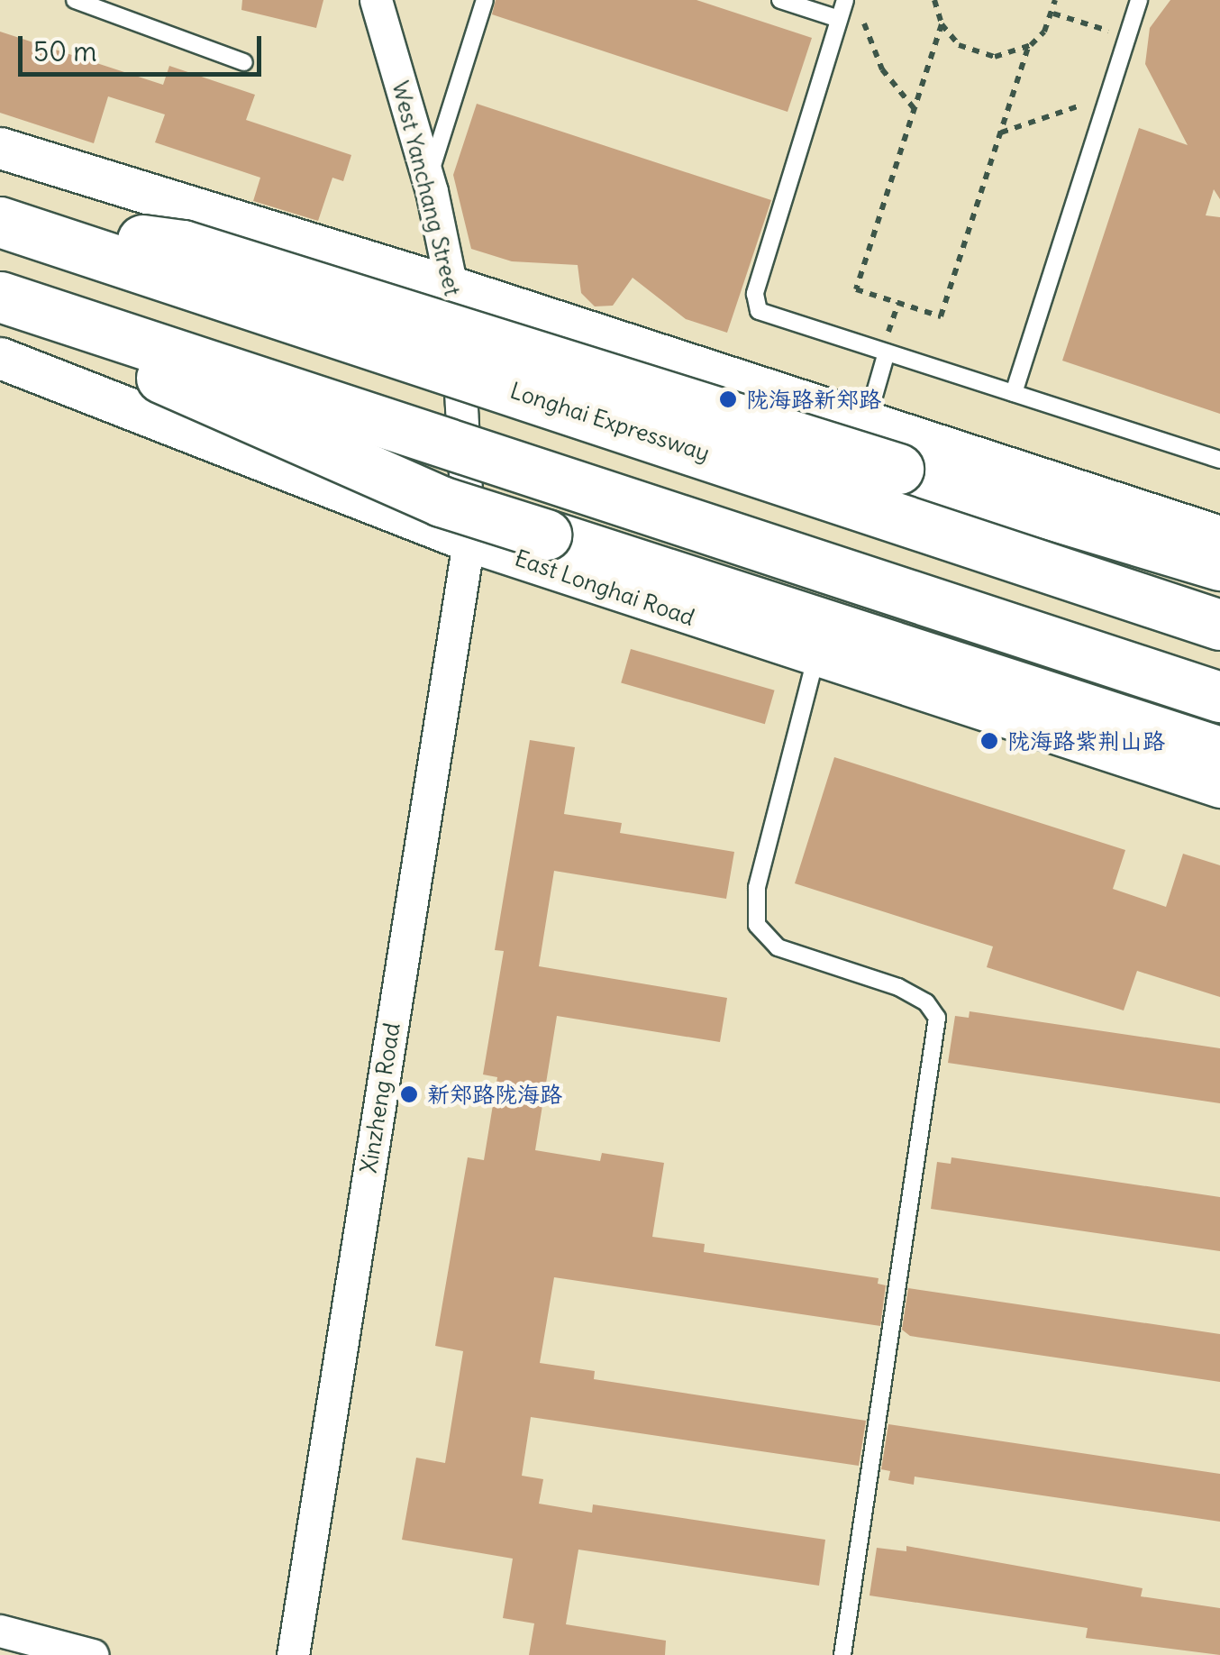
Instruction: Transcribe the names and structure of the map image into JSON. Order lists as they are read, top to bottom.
{
  "streets": {
    "highway": ["Longhai Expressway"],
    "street": ["West Yanchang Street", "East Longhai Road", "Xinzheng Road"]
  },
  "crossings": [
    ["West Yanchang Street", "East Longhai Road"],
    ["West Yanchang Street", "Xinzheng Road"],
    ["East Longhai Road", "Xinzheng Road"]
  ],
  "places": ["陇海路新郑路", "陇海路紫荆山路", "新郑路陇海路"],
  "scale_bar": "50 m"
}
